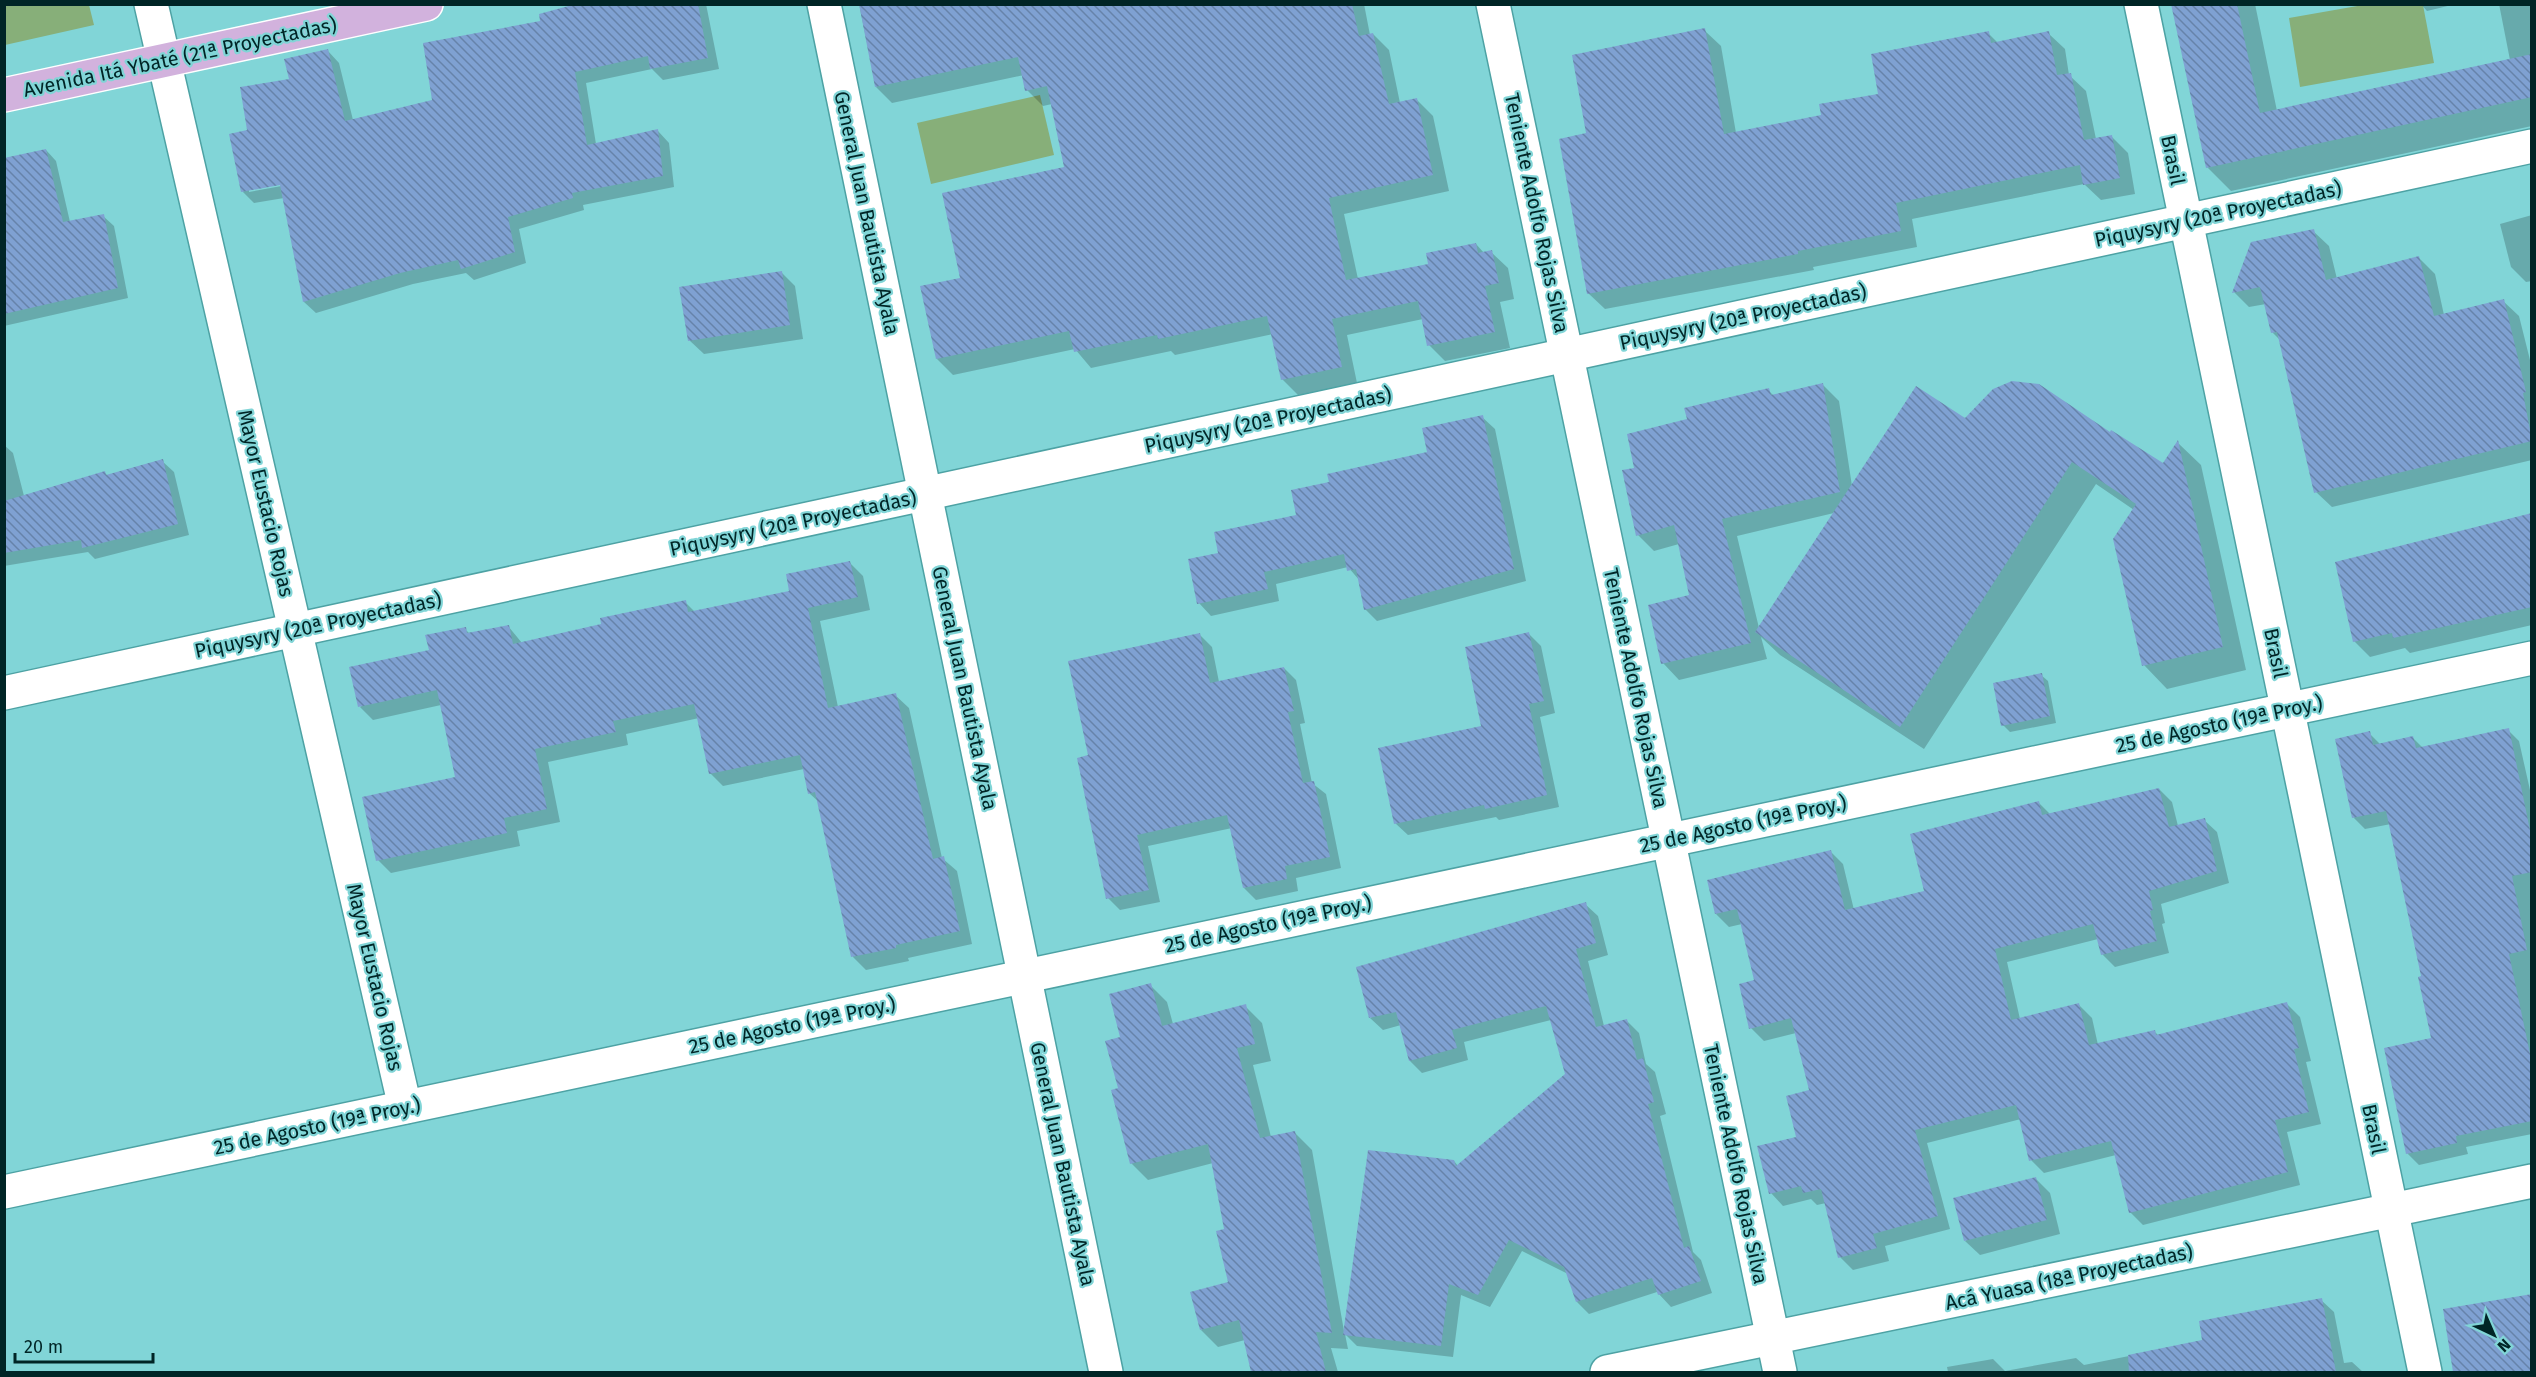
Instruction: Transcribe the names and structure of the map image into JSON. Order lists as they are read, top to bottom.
{
  "streets": {
    "main road": ["Avenida Itá Ybaté (21ª Proyectadas)"],
    "street": [
      "Brasil",
      "General Juan Bautista Ayala",
      "Teniente Adolfo Rojas Silva",
      "Piquysyry (20ª Proyectadas)",
      "Mayor Eustacio Rojas",
      "25 de Agosto (19ª Proy.)",
      "Acá Yuasa (18ª Proyectadas)"
    ]
  },
  "crossings": [
    ["Avenida Itá Ybaté (21ª Proyectadas)", "Mayor Eustacio Rojas"],
    ["Brasil", "Piquysyry (20ª Proyectadas)"],
    ["Brasil", "25 de Agosto (19ª Proy.)"],
    ["Brasil", "Acá Yuasa (18ª Proyectadas)"],
    ["General Juan Bautista Ayala", "Piquysyry (20ª Proyectadas)"],
    ["General Juan Bautista Ayala", "25 de Agosto (19ª Proy.)"],
    ["Teniente Adolfo Rojas Silva", "Piquysyry (20ª Proyectadas)"],
    ["Teniente Adolfo Rojas Silva", "25 de Agosto (19ª Proy.)"],
    ["Teniente Adolfo Rojas Silva", "Acá Yuasa (18ª Proyectadas)"],
    ["Piquysyry (20ª Proyectadas)", "Mayor Eustacio Rojas"],
    ["Mayor Eustacio Rojas", "25 de Agosto (19ª Proy.)"]
  ],
  "scale_bar": "20 m",
  "north": "bottom right"
}
